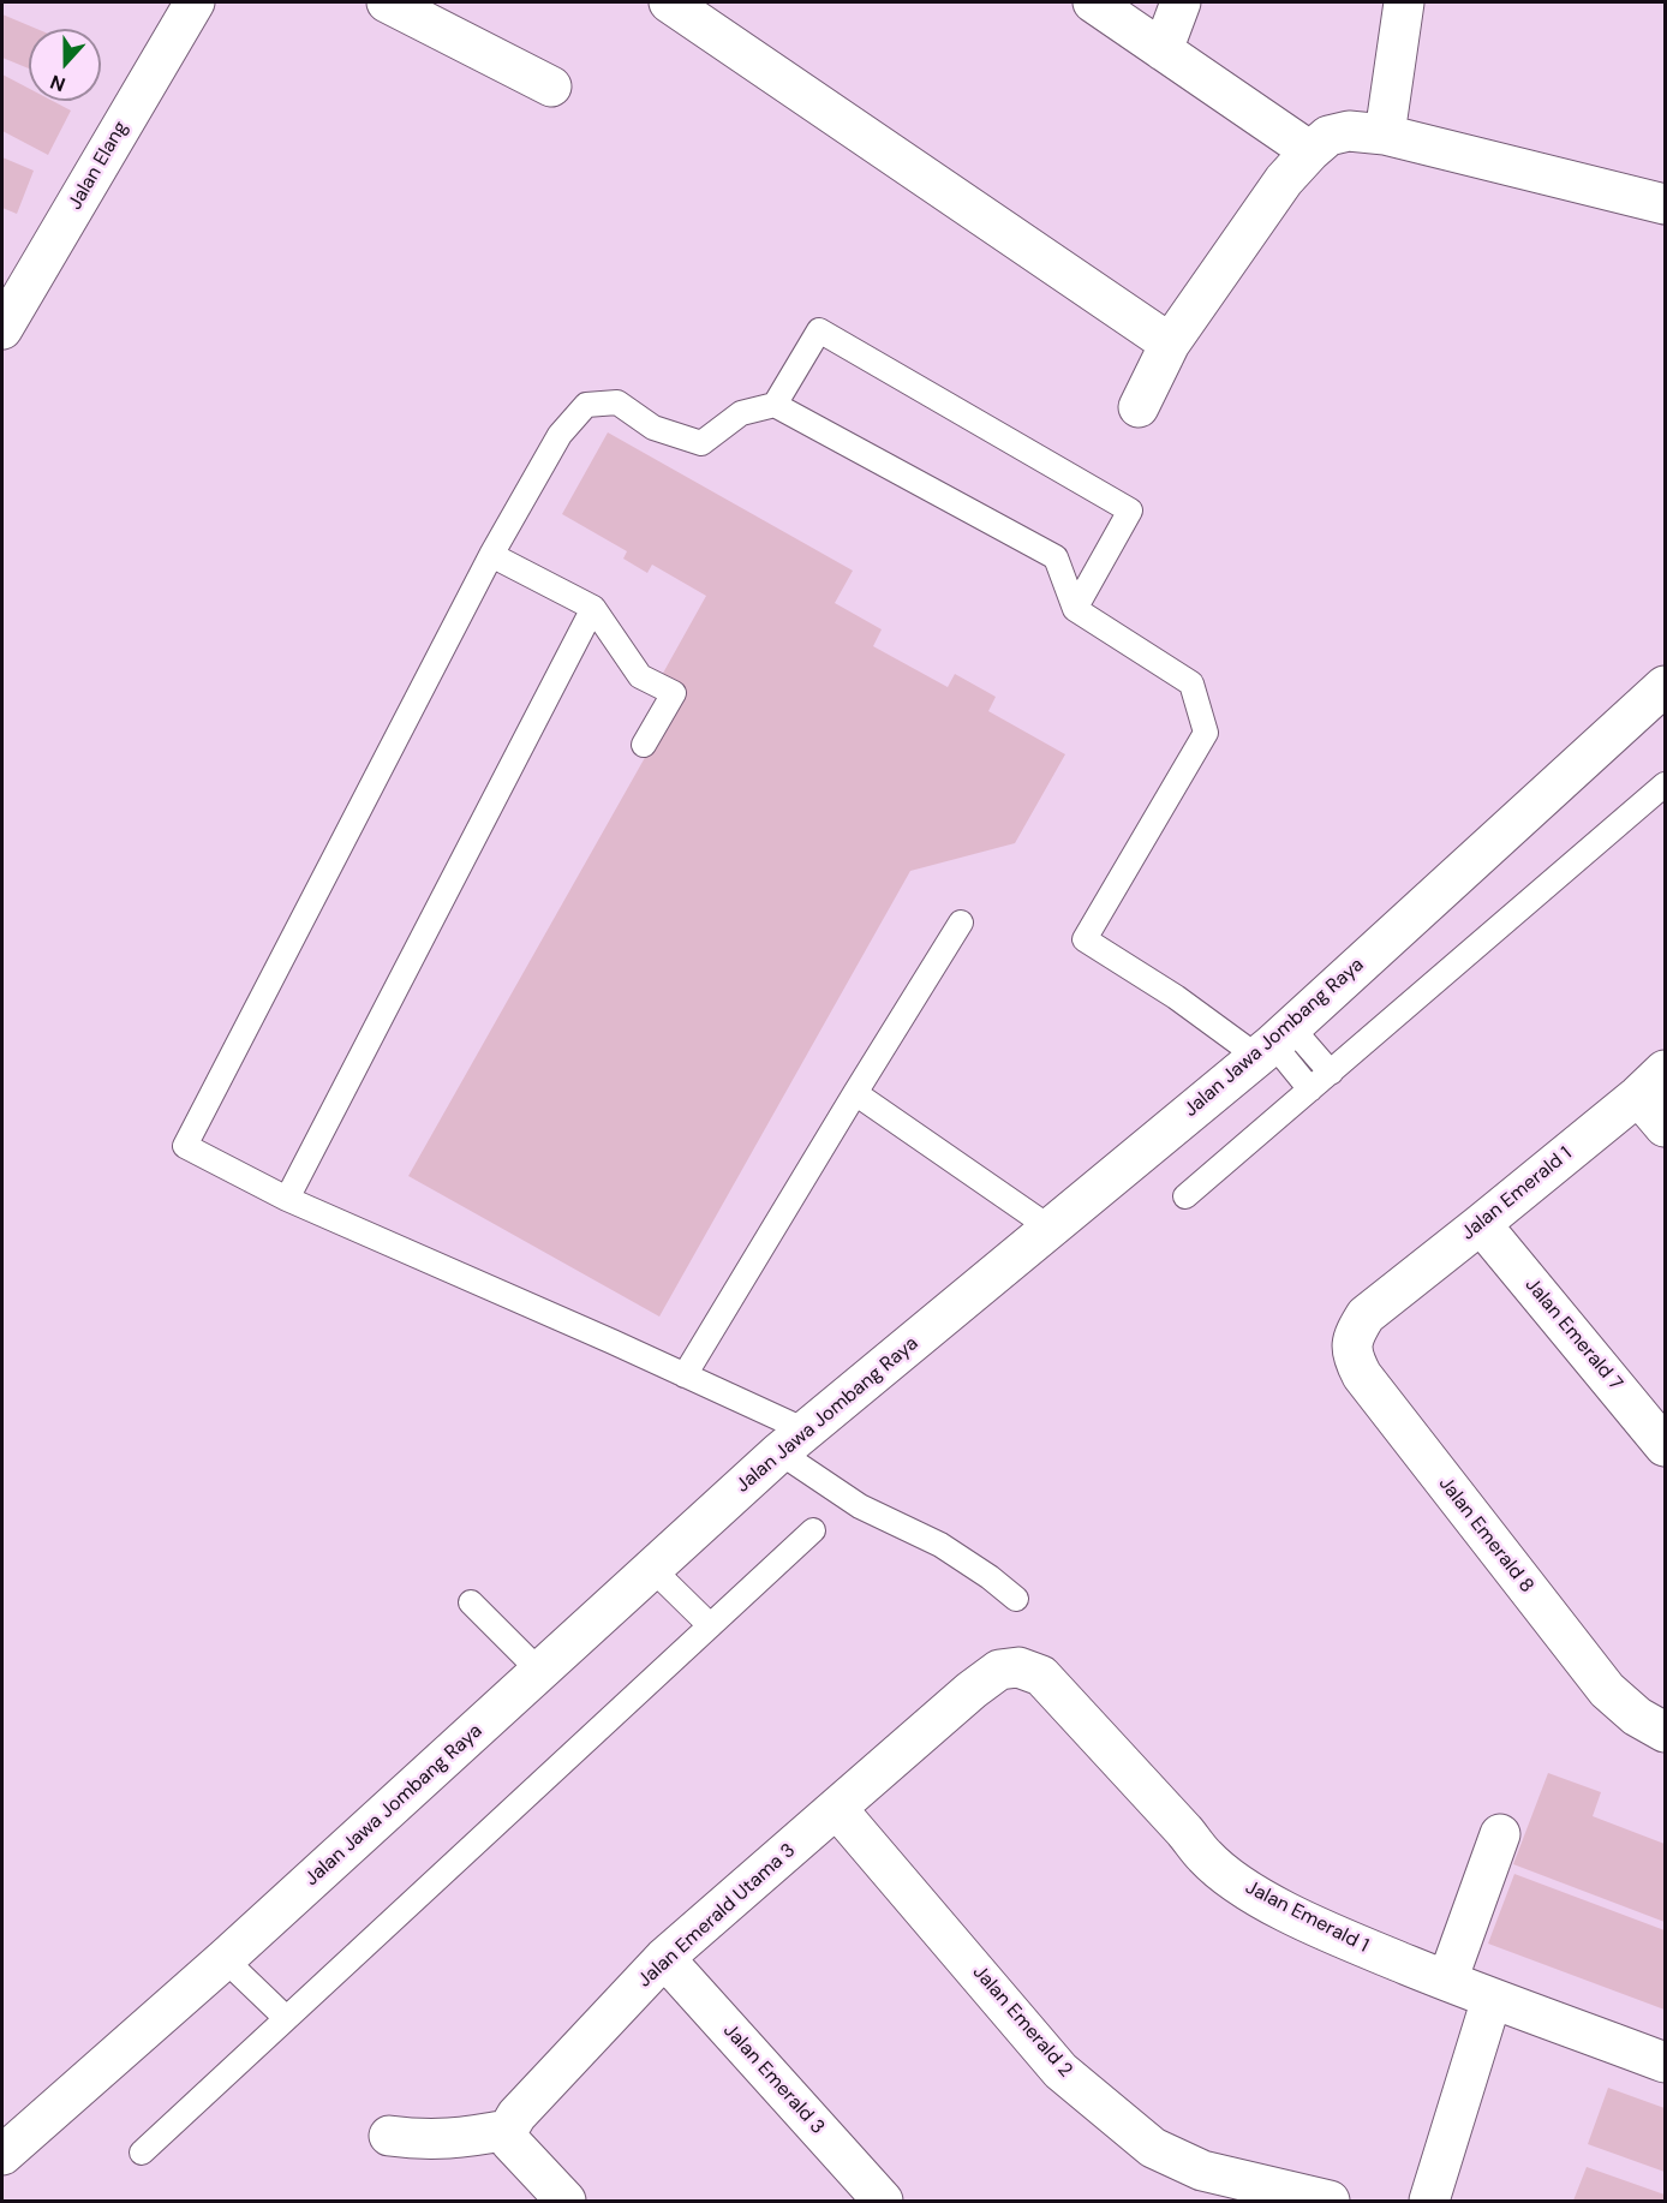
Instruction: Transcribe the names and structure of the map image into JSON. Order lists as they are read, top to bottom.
{
  "streets": {
    "street": [
      "Jalan Elang",
      "Jalan Jawa Jombang Raya",
      "Jalan Emerald 1",
      "Jalan Emerald 7",
      "Jalan Emerald 8",
      "Jalan Emerald Utama 3",
      "Jalan Emerald 2",
      "Jalan Emerald 3"
    ]
  },
  "crossings": [
    ["Jalan Emerald 1", "Jalan Emerald 7"],
    ["Jalan Emerald 1", "Jalan Emerald 8"],
    ["Jalan Emerald 1", "Jalan Emerald Utama 3"],
    ["Jalan Emerald Utama 3", "Jalan Emerald 2"],
    ["Jalan Emerald Utama 3", "Jalan Emerald 3"]
  ],
  "north": "bottom"
}
